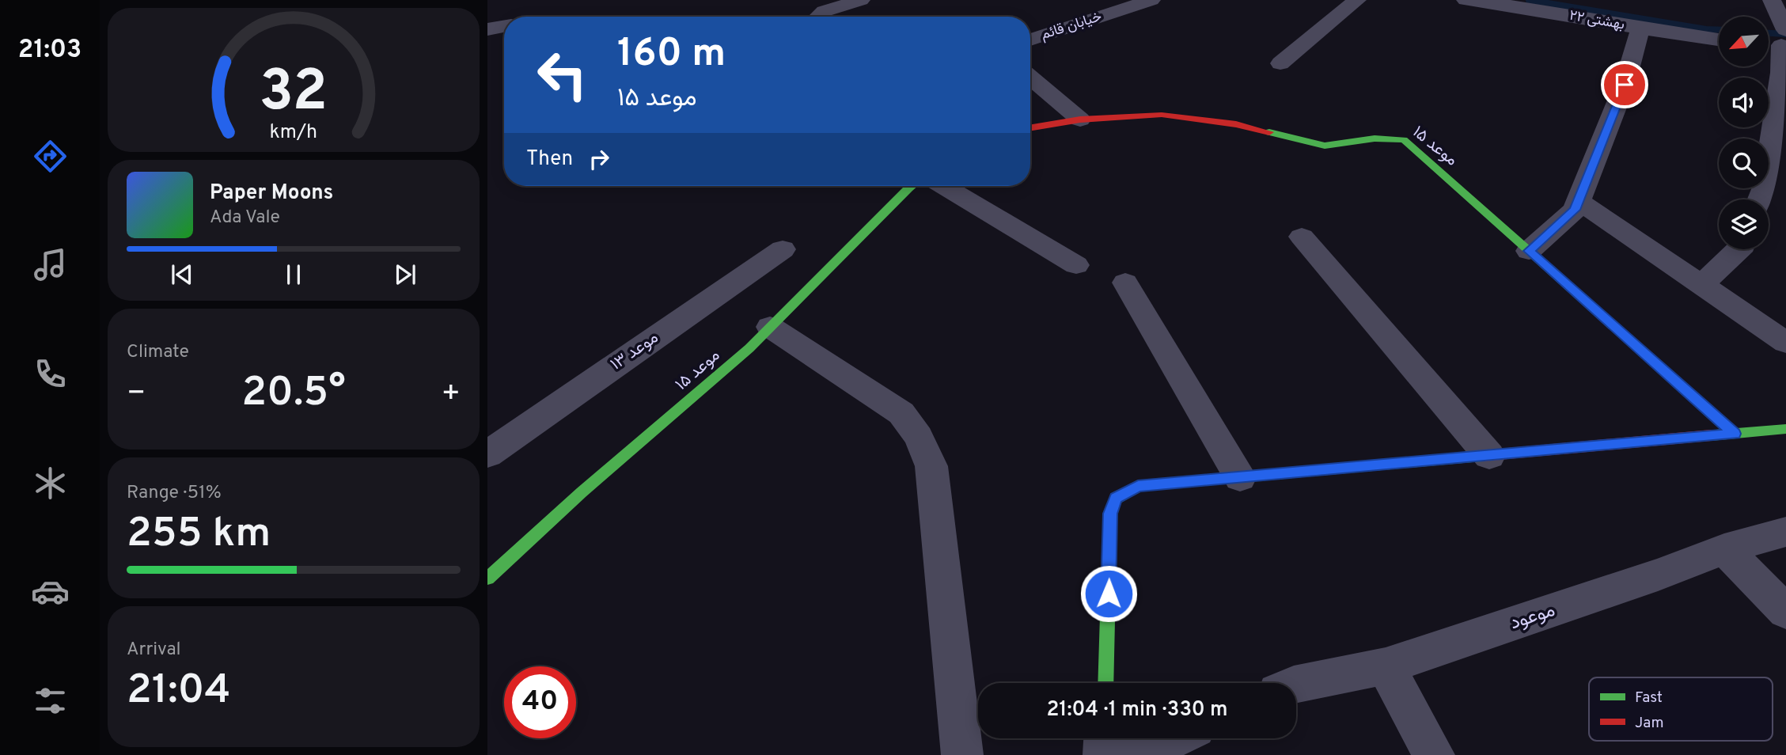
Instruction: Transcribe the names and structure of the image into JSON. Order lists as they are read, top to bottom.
{
  "streets": {
    "street": [
      "بهشتی ۲۲",
      "خیابان قائم",
      "موعد ۱۵",
      "موعد ۱۳",
      "موعود"
    ]
  },
  "legend": ["Fast", "Jam"],
  "north": "bottom left",
  "page": {
    "tabs": "21:03",
    "turn": ["160 m", "موعد ۱۵"],
    "then": "Then",
    "song": ["Paper Moons", "Ada Vale"],
    "tile": [
      "Climate",
      ["Range · 51%", "255 km"],
      ["Arrival", "21:04"]
    ],
    "heat": ["−", "20.5°", "+"],
    "limit": "40",
    "trip": "21:04 · 1 min · 330 m",
    "gauge": ["32", "km/h"]
  }
}
